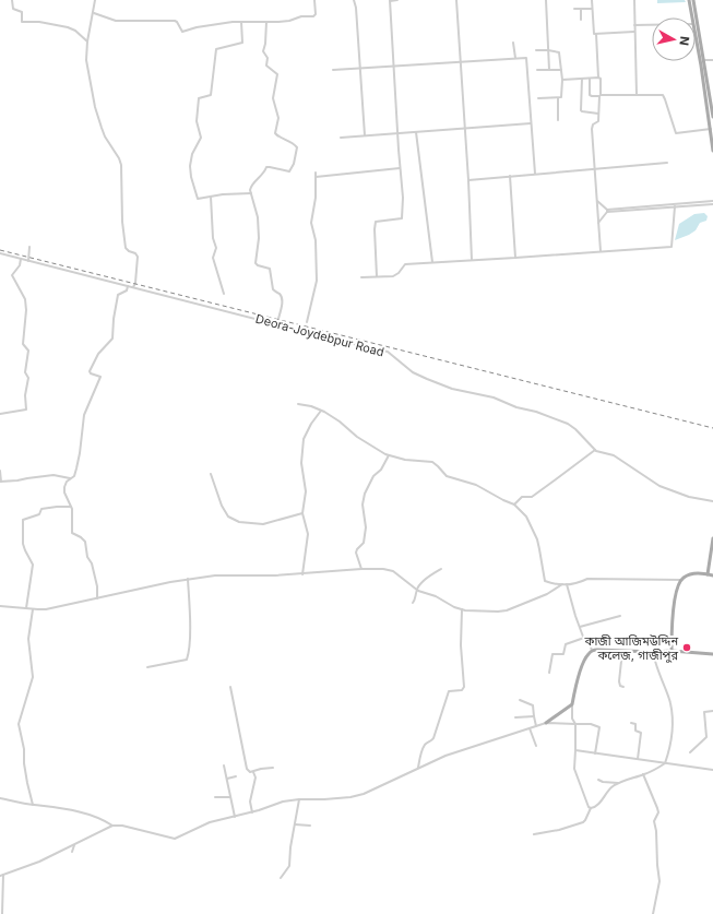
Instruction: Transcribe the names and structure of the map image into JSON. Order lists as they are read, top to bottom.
{
  "streets": {
    "street": ["Deora-Joydebpur Road"]
  },
  "places": ["কাজী আজিমউদ্দিন কলেজ, গাজীপুর"],
  "north": "right"
}
